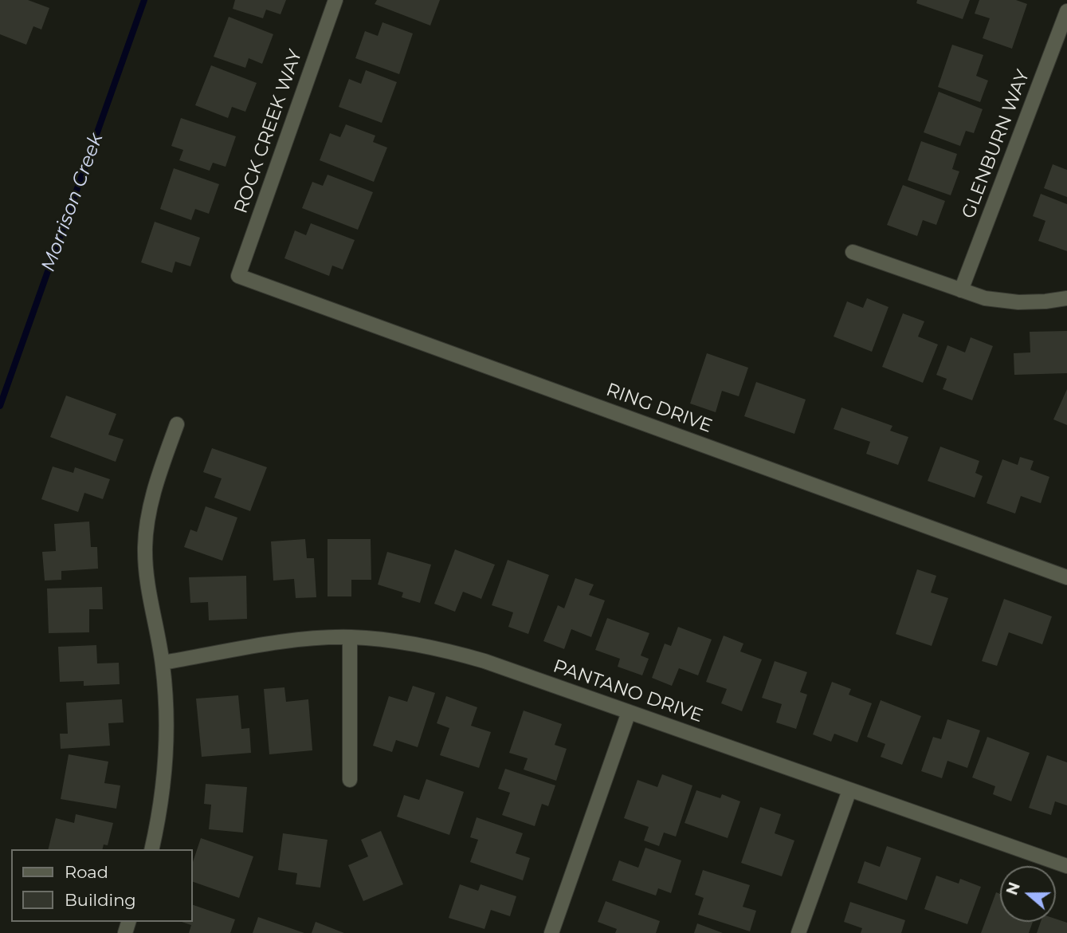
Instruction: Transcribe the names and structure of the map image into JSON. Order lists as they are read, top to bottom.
{
  "streets": {
    "street": [
      "ROCK CREEK WAY",
      "GLENBURN WAY",
      "RING DRIVE",
      "PANTANO DRIVE"
    ]
  },
  "crossings": [
    ["ROCK CREEK WAY", "RING DRIVE"]
  ],
  "water": ["Morrison Creek"],
  "legend": ["Road", "Building"],
  "north": "left"
}
